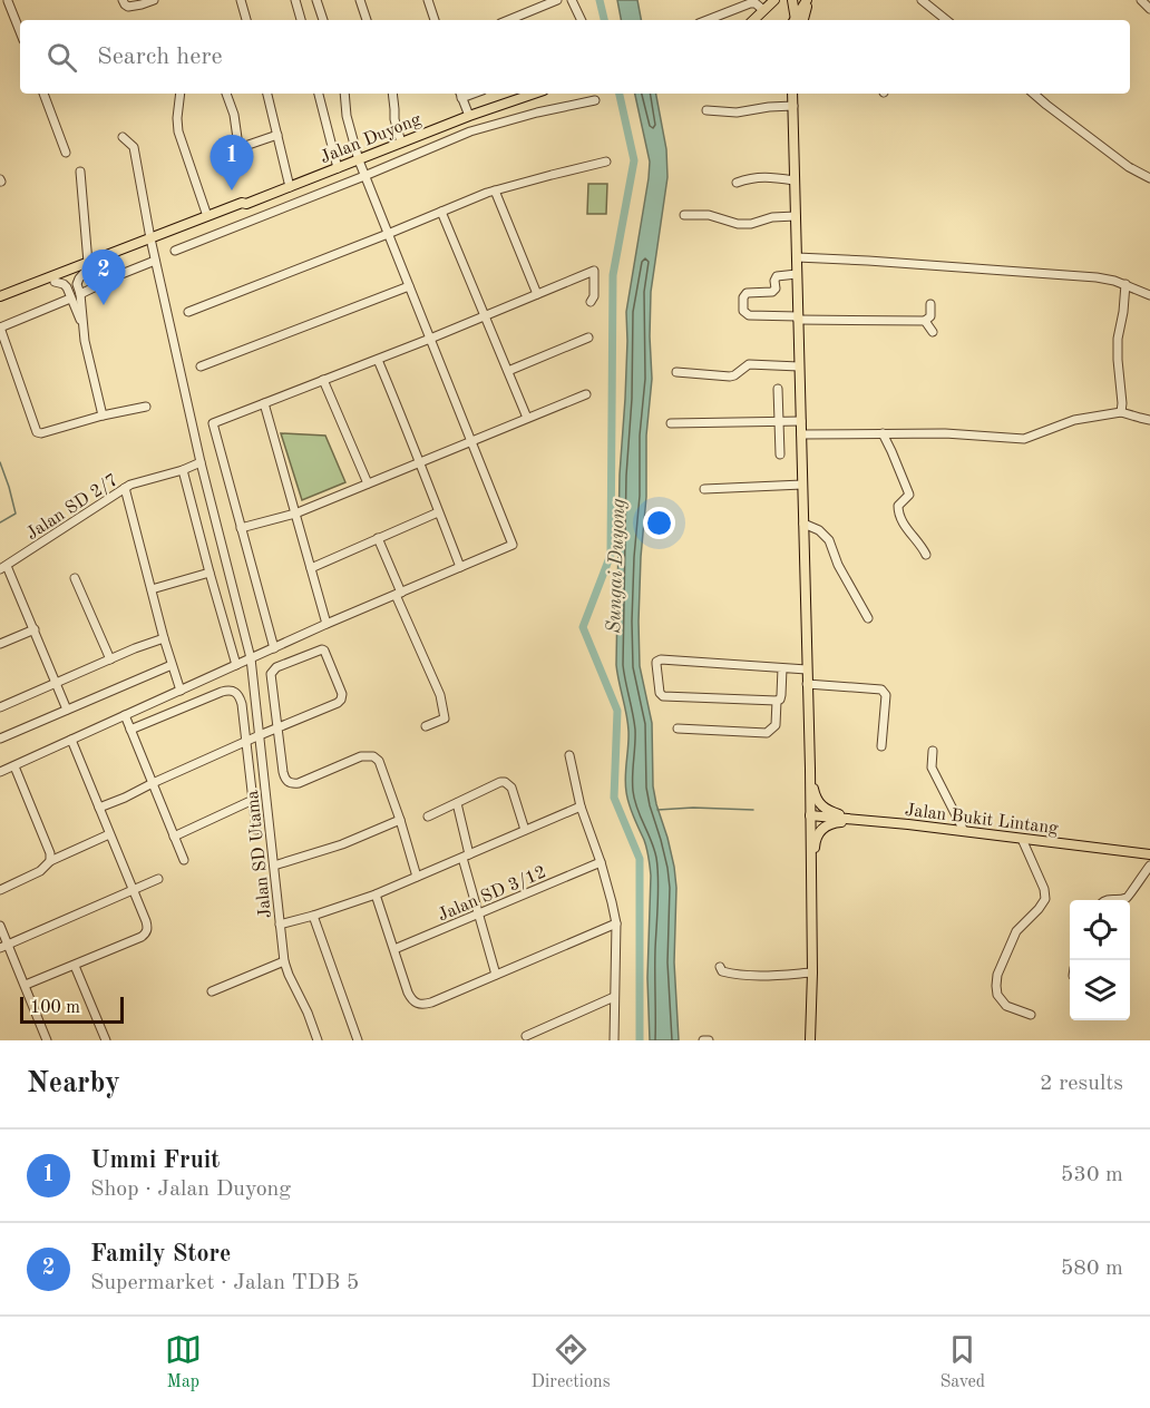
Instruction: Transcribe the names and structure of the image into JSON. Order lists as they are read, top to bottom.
{
  "streets": {
    "main road": ["Jalan Duyong", "Jalan Bukit Lintang"],
    "street": ["Jalan SD 2/7", "Jalan SD Utama", "Jalan SD 3/12"]
  },
  "crossings": [
    ["Jalan Duyong", "Jalan SD Utama"],
    ["Jalan SD 2/7", "Jalan SD Utama"]
  ],
  "water": ["Sungai Duyong"],
  "scale_bar": "100 m",
  "page": {
    "search": "Search here",
    "pins": ["1", "2"],
    "scale": "100 m",
    "heading": ["Nearby", "2 results"],
    "list": [
      {
        "mark": "1",
        "name": "Ummi Fruit",
        "note": "Shop · Jalan Duyong",
        "value": "530 m"
      },
      {
        "mark": "2",
        "name": "Family Store",
        "note": "Supermarket · Jalan TDB 5",
        "value": "580 m"
      }
    ],
    "nav": ["Map", "Directions", "Saved"]
  }
}
